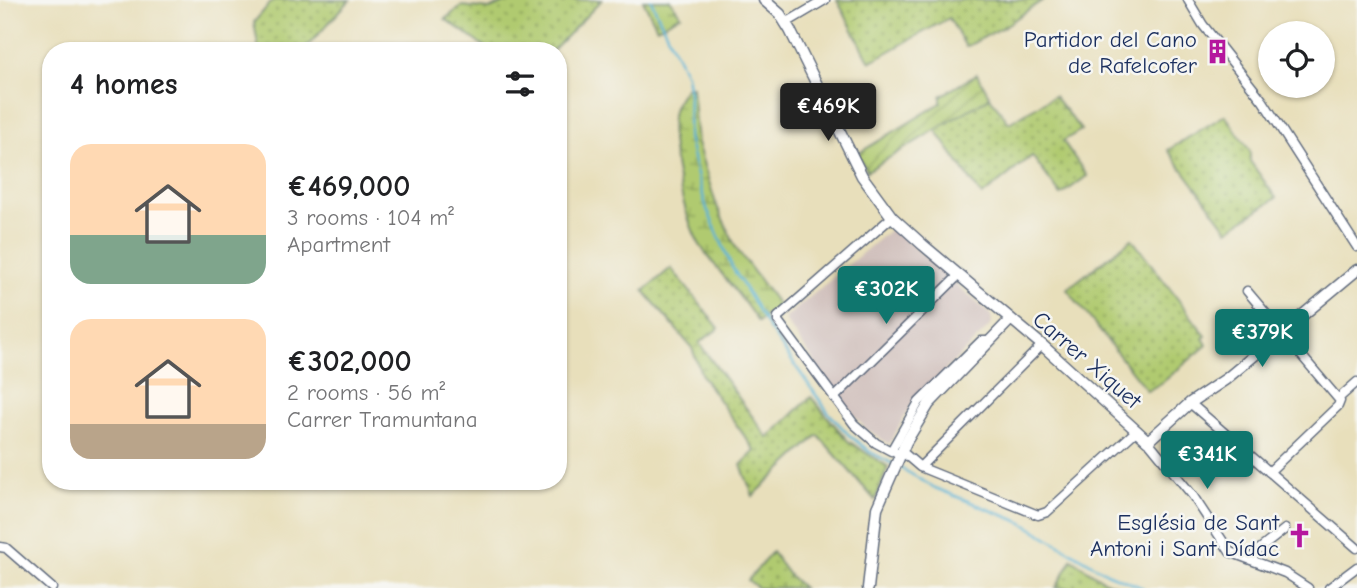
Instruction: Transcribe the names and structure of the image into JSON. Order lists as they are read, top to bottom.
{
  "streets": {
    "street": ["Carrer Xiquet"]
  },
  "places": {
    "building": ["Partidor del Cano de Rafelcofer"],
    "church": ["Església de Sant Antoni i Sant Dídac"]
  },
  "page": {
    "heading": "4 homes",
    "price": [
      "€469K",
      "€302K",
      "€379K",
      "€341K"
    ],
    "list": [
      {
        "name": "€469,000",
        "note": "3 rooms · 104 m² · Apartment"
      },
      {
        "name": "€302,000",
        "note": "2 rooms · 56 m² · Carrer Tramuntana"
      }
    ]
  }
}
